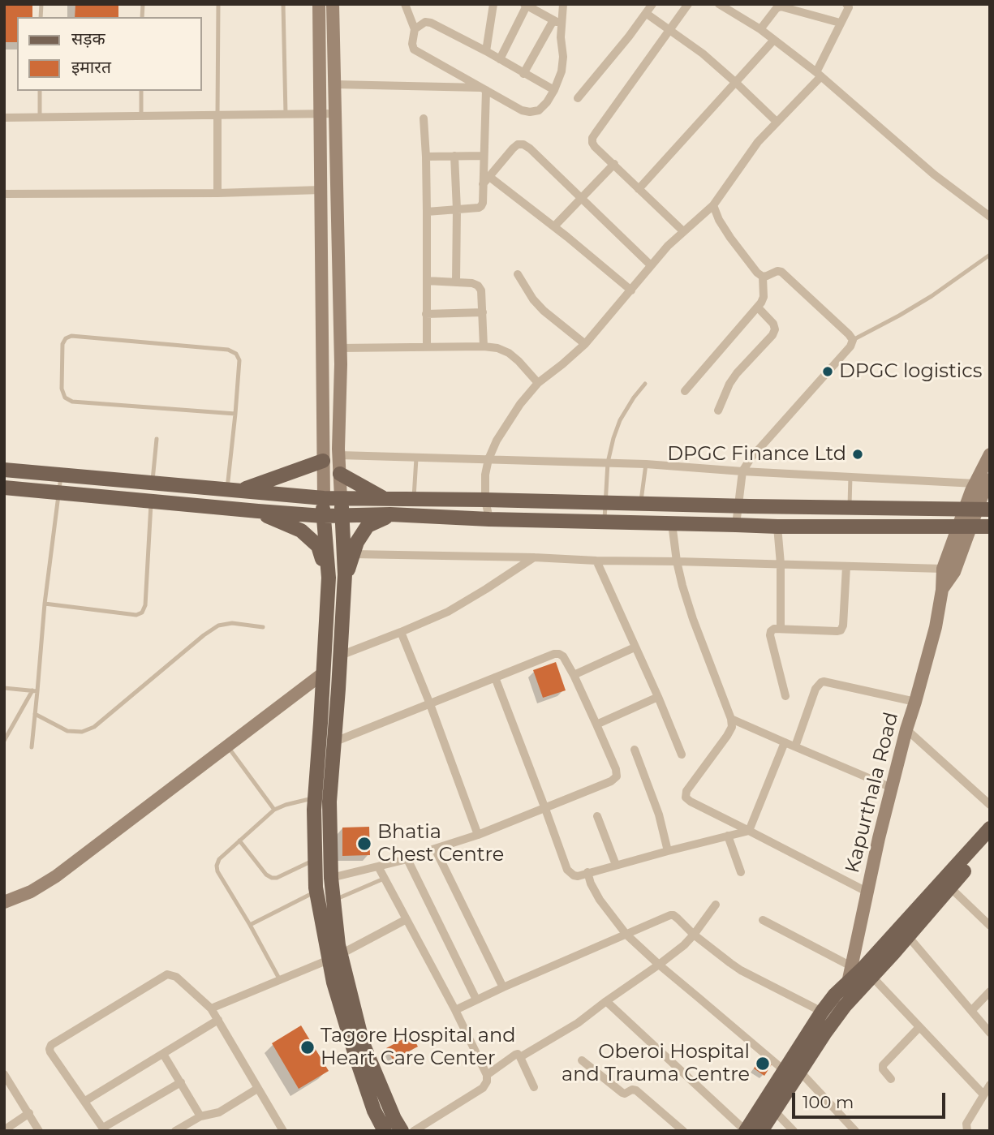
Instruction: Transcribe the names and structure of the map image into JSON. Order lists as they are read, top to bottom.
{
  "streets": {
    "street": ["Kapurthala Road"]
  },
  "places": [
    "DPGC logistics",
    "DPGC Finance Ltd",
    "Bhatia Chest Centre",
    "Tagore Hospital and Heart Care Center",
    "Oberoi Hospital and Trauma Centre"
  ],
  "legend": ["सड़क", "इमारत"],
  "scale_bar": "100 m"
}
